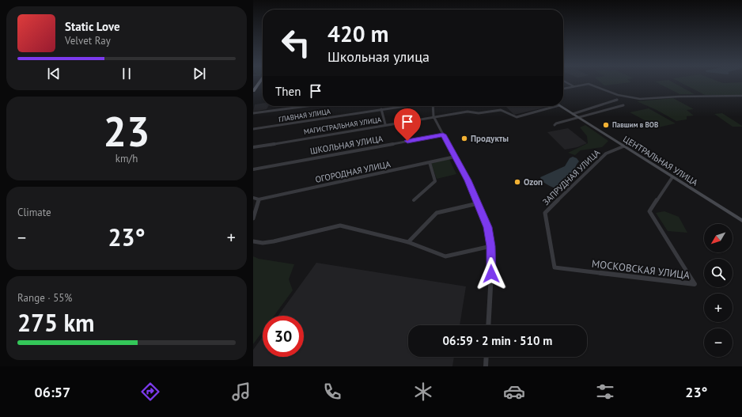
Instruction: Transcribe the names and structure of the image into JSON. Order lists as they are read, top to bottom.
{
  "streets": {
    "street": [
      "ГЛАВНАЯ УЛИЦА",
      "МАГИСТРАЛЬНАЯ УЛИЦА",
      "ШКОЛЬНАЯ УЛИЦА",
      "ЦЕНТРАЛЬНАЯ УЛИЦА",
      "ОГОРОДНАЯ УЛИЦА",
      "ЗАПРУДНАЯ УЛИЦА",
      "МОСКОВСКАЯ УЛИЦА"
    ]
  },
  "crossings": [
    ["ГЛАВНАЯ УЛИЦА", "МАГИСТРАЛЬНАЯ УЛИЦА"],
    ["МАГИСТРАЛЬНАЯ УЛИЦА", "ЦЕНТРАЛЬНАЯ УЛИЦА"],
    ["ЦЕНТРАЛЬНАЯ УЛИЦА", "ЗАПРУДНАЯ УЛИЦА"],
    ["ЦЕНТРАЛЬНАЯ УЛИЦА", "МОСКОВСКАЯ УЛИЦА"],
    ["ЗАПРУДНАЯ УЛИЦА", "МОСКОВСКАЯ УЛИЦА"]
  ],
  "places": ["Павшим в ВОВ", "Продукты", "Ozon"],
  "north": "bottom left",
  "page": {
    "turn": ["420 m", "Школьная улица"],
    "song": ["Static Love", "Velvet Ray"],
    "then": "Then",
    "tile": [
      ["23", "km/h"],
      "Climate",
      ["Range · 55%", "275 km"]
    ],
    "heat": ["−", "23°", "+"],
    "map_buttons": ["+", "−"],
    "limit": "30",
    "trip": "06:59 · 2 min · 510 m",
    "tabs": ["06:57", "23°"]
  }
}
